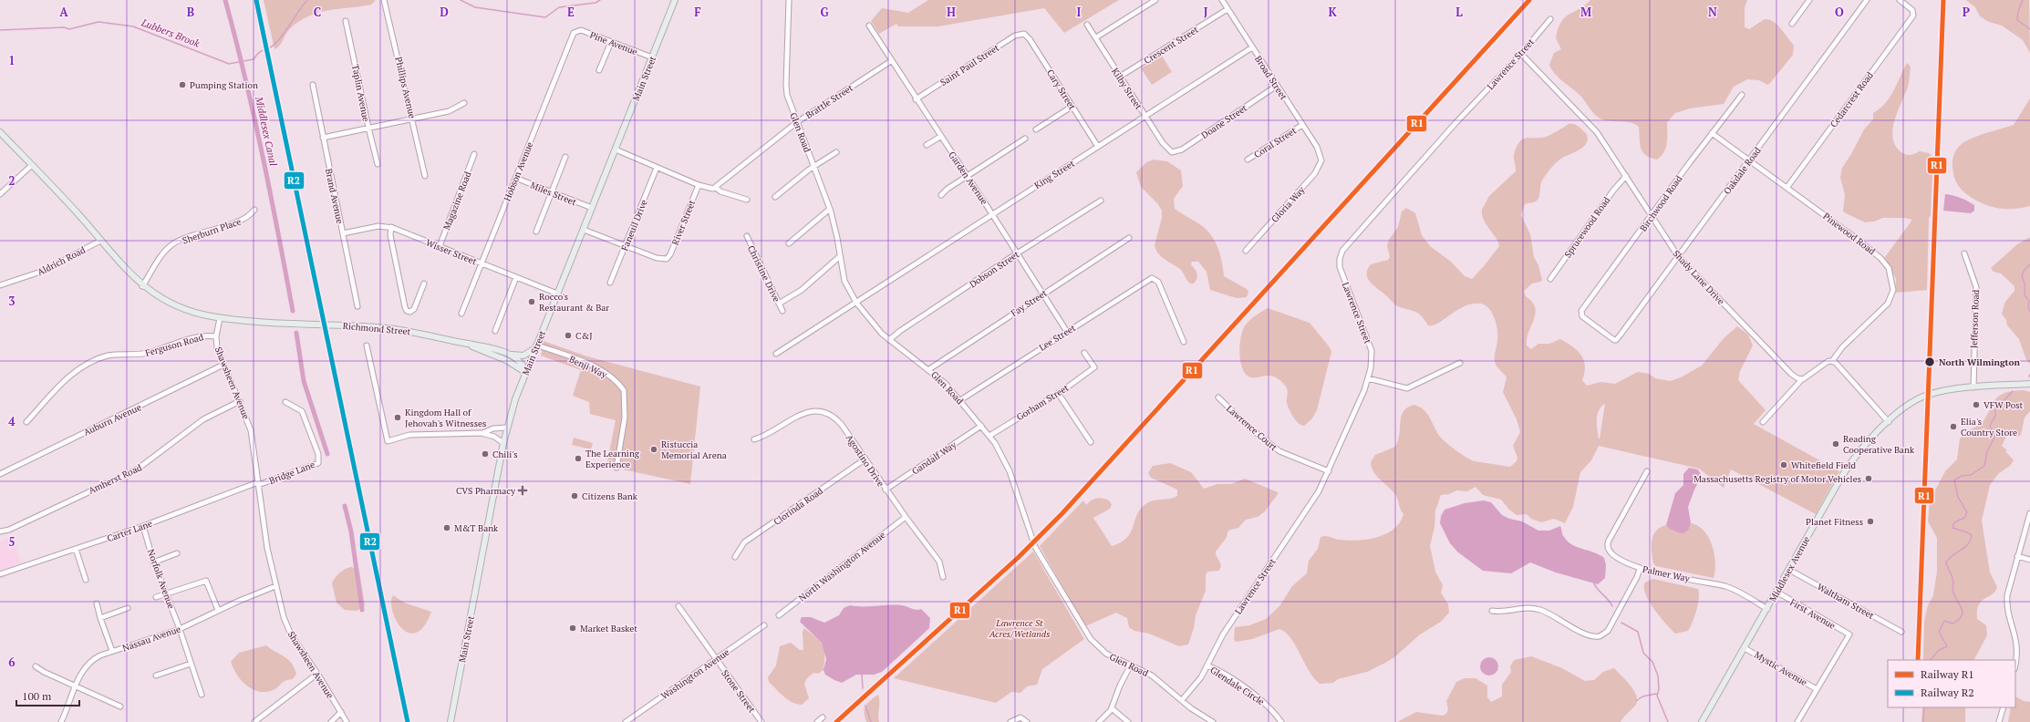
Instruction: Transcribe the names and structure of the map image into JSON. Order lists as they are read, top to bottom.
{
  "streets": {
    "main road": ["Main Street", "Richmond Street", "Middlesex Avenue"],
    "street": [
      "Pine Avenue",
      "Crescent Street",
      "Lawrence Street",
      "Saint Paul Street",
      "Broad Street",
      "Phillips Avenue",
      "Kilby Street",
      "Cary Street",
      "Taplin Avenue",
      "Cedarcrest Road",
      "Brattle Street",
      "Doane Street",
      "Glen Road",
      "Coral Street",
      "Oakdale Road",
      "Hobson Avenue",
      "King Street",
      "Garden Avenue",
      "Miles Street",
      "Brand Avenue",
      "Magazine Road",
      "Birchwood Road",
      "Gloria Way",
      "River Street",
      "Faneuil Drive",
      "Sprucewood Road",
      "Sherburn Place",
      "Pinewood Road",
      "Wisser Street",
      "Aldrich Road",
      "Dobson Street",
      "Christine Drive",
      "Shady Lane Drive",
      "Fay Street",
      "Jefferson Road",
      "Lee Street",
      "Ferguson Road",
      "Benji Way",
      "Shawsheen Avenue",
      "Gorham Street",
      "Auburn Avenue",
      "Lawrence Court",
      "Gandalf Way",
      "Agostino Drive",
      "Bridge Lane",
      "Amherst Road",
      "Clorinda Road",
      "Carter Lane",
      "North Washington Avenue",
      "Palmer Way",
      "Norfolk Avenue",
      "Waltham Street",
      "First Avenue",
      "Nassau Avenue",
      "Mystic Avenue",
      "Washington Avenue",
      "Glendale Circle",
      "Stone Street"
    ]
  },
  "crossings": [
    ["Pine Avenue", "Main Street"],
    ["Pine Avenue", "Hobson Avenue"],
    ["Crescent Street", "Broad Street"],
    ["Crescent Street", "Kilby Street"],
    ["Lawrence Street", "Glen Road"],
    ["Lawrence Street", "Shady Lane Drive"],
    ["Lawrence Street", "Lawrence Court"],
    ["Lawrence Street", "Glendale Circle"],
    ["Saint Paul Street", "Cary Street"],
    ["Saint Paul Street", "Garden Avenue"],
    ["Broad Street", "Doane Street"],
    ["Broad Street", "Coral Street"],
    ["Broad Street", "King Street"],
    ["Broad Street", "Gloria Way"],
    ["Main Street", "Miles Street"],
    ["Main Street", "Wisser Street"],
    ["Main Street", "Richmond Street"],
    ["Main Street", "Benji Way"],
    ["Kilby Street", "Doane Street"],
    ["Kilby Street", "King Street"],
    ["Cary Street", "King Street"],
    ["Cedarcrest Road", "Pinewood Road"],
    ["Brattle Street", "Glen Road"],
    ["Brattle Street", "Garden Avenue"],
    ["Glen Road", "King Street"],
    ["Glen Road", "Dobson Street"],
    ["Glen Road", "Fay Street"],
    ["Glen Road", "Lee Street"],
    ["Glen Road", "Gorham Street"],
    ["Glen Road", "Gandalf Way"],
    ["Oakdale Road", "Birchwood Road"],
    ["Oakdale Road", "Pinewood Road"],
    ["Oakdale Road", "Shady Lane Drive"],
    ["Hobson Avenue", "Miles Street"],
    ["Hobson Avenue", "Wisser Street"],
    ["King Street", "Garden Avenue"],
    ["Garden Avenue", "Dobson Street"],
    ["Garden Avenue", "Fay Street"],
    ["Garden Avenue", "Lee Street"],
    ["Brand Avenue", "Wisser Street"],
    ["Magazine Road", "Wisser Street"],
    ["Birchwood Road", "Pinewood Road"],
    ["Birchwood Road", "Shady Lane Drive"],
    ["River Street", "Faneuil Drive"],
    ["Sprucewood Road", "Shady Lane Drive"],
    ["Jefferson Road", "Middlesex Avenue"],
    ["Richmond Street", "Shawsheen Avenue"],
    ["Ferguson Road", "Shawsheen Avenue"],
    ["Shawsheen Avenue", "Auburn Avenue"],
    ["Shawsheen Avenue", "Bridge Lane"],
    ["Shawsheen Avenue", "Amherst Road"],
    ["Shawsheen Avenue", "Carter Lane"],
    ["Shawsheen Avenue", "Nassau Avenue"],
    ["Gandalf Way", "Agostino Drive"],
    ["Agostino Drive", "Clorinda Road"],
    ["Agostino Drive", "North Washington Avenue"],
    ["Bridge Lane", "Carter Lane"],
    ["Carter Lane", "Norfolk Avenue"],
    ["Middlesex Avenue", "Palmer Way"],
    ["Middlesex Avenue", "Waltham Street"],
    ["Middlesex Avenue", "First Avenue"],
    ["Middlesex Avenue", "Mystic Avenue"],
    ["Norfolk Avenue", "Nassau Avenue"],
    ["First Avenue", "Mystic Avenue"],
    ["Washington Avenue", "Stone Street"]
  ],
  "water": ["Lubbers Brook", "Middlesex Canal"],
  "parks": ["Lawrence St Acres/Wetlands"],
  "places": {
    "other": [
      "Pumping Station",
      "Rocco's Restaurant & Bar",
      "C&J",
      "North Wilmington",
      "VFW Post",
      "Kingdom Hall of Jehovah's Witnesses",
      "Elia's Country Store",
      "Reading Cooperative Bank",
      "Ristuccia Memorial Arena",
      "Chili's",
      "The Learning Experience",
      "Whitefield Field",
      "Massachusetts Registry of Motor Vehicles",
      "Citizens Bank",
      "Planet Fitness",
      "M&T Bank",
      "Market Basket"
    ],
    "health": ["CVS Pharmacy"]
  },
  "lines": ["rail line R1", "rail line R2"],
  "legend": ["Railway R1", "Railway R2"],
  "scale_bar": "100 m",
  "grid": {
    "columns": [
      "A",
      "B",
      "C",
      "D",
      "E",
      "F",
      "G",
      "H",
      "I",
      "J",
      "K",
      "L",
      "M",
      "N",
      "O",
      "P"
    ],
    "rows": [
      "1",
      "2",
      "3",
      "4",
      "5",
      "6"
    ]
  }
}
